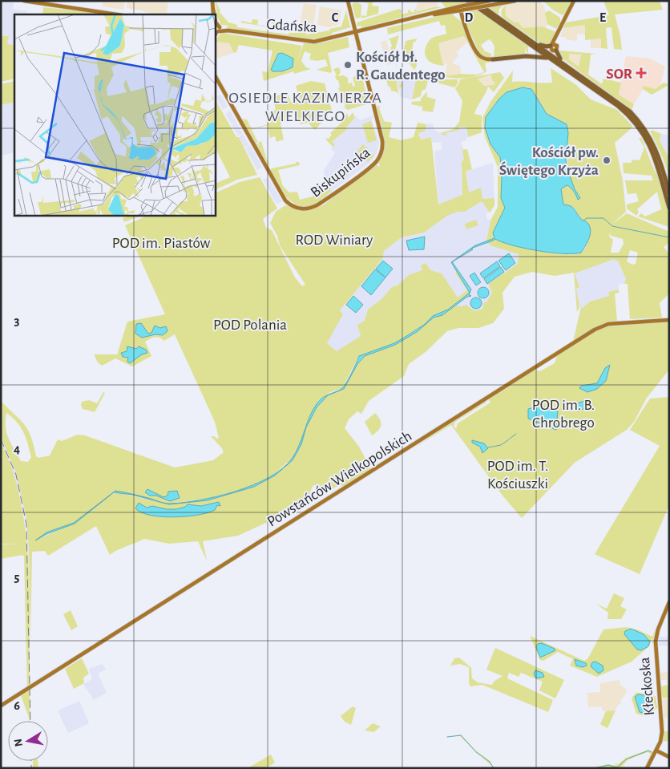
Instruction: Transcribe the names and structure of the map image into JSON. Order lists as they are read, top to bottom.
{
  "streets": {
    "street": [
      "Gdańska",
      "Biskupińska",
      "Powstańców Wielkopolskich",
      "Kłeckoska"
    ]
  },
  "crossings": [
    ["Gdańska", "Biskupińska"]
  ],
  "districts": ["OSIEDLE KAZIMIERZA WIELKIEGO"],
  "parks": [
    "ROD Winiary",
    "POD im. Piastów",
    "POD Polania",
    "POD im. B. Chrobrego",
    "POD im. T. Kościuszki"
  ],
  "places": {
    "other": ["Kościół bł. R. Gaudentego", "Kościół pw. Świętego Krzyża"],
    "health": ["SOR"]
  },
  "north": "left",
  "grid": {
    "columns": ["C", "D", "E"],
    "rows": [
      "3",
      "4",
      "5",
      "6"
    ]
  }
}
